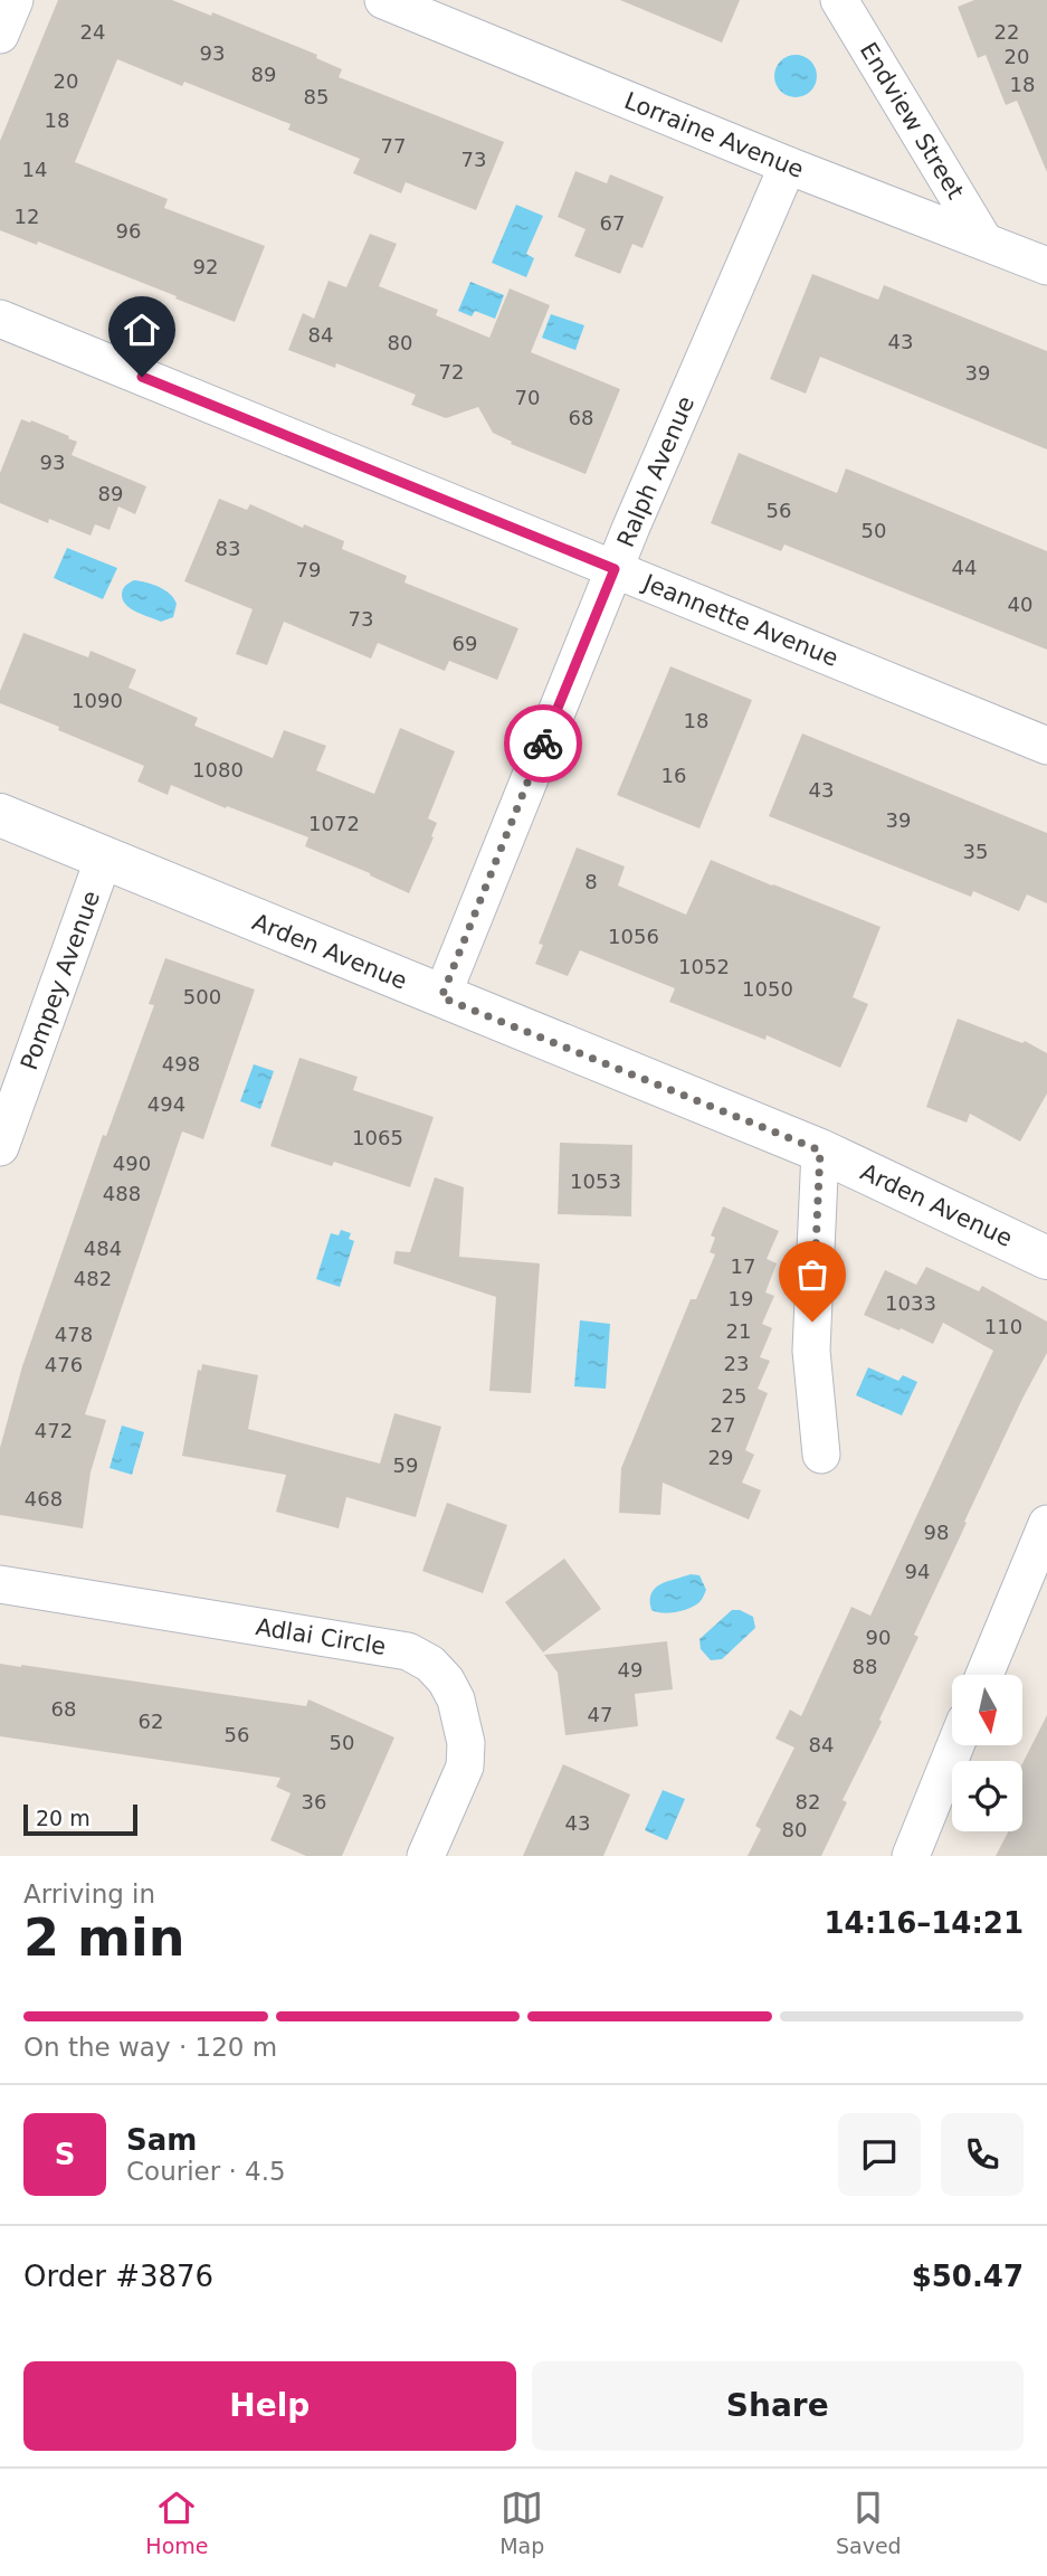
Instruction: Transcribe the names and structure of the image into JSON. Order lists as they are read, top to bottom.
{
  "streets": {
    "street": [
      "Endview Street",
      "Lorraine Avenue",
      "Ralph Avenue",
      "Jeannette Avenue",
      "Arden Avenue",
      "Pompey Avenue",
      "Adlai Circle"
    ]
  },
  "crossings": [
    ["Endview Street", "Lorraine Avenue"],
    ["Lorraine Avenue", "Ralph Avenue"],
    ["Ralph Avenue", "Jeannette Avenue"],
    ["Ralph Avenue", "Arden Avenue"],
    ["Arden Avenue", "Pompey Avenue"]
  ],
  "house_numbers": [
    "24",
    "22",
    "93",
    "20",
    "89",
    "20",
    "18",
    "85",
    "18",
    "77",
    "73",
    "14",
    "12",
    "67",
    "96",
    "92",
    "84",
    "43",
    "80",
    "72",
    "39",
    "70",
    "68",
    "93",
    "89",
    "56",
    "50",
    "83",
    "44",
    "79",
    "40",
    "73",
    "69",
    "1090",
    "18",
    "1080",
    "16",
    "43",
    "39",
    "1072",
    "35",
    "8",
    "1056",
    "1052",
    "1050",
    "500",
    "498",
    "494",
    "1065",
    "490",
    "1053",
    "488",
    "484",
    "17",
    "482",
    "19",
    "1033",
    "110",
    "21",
    "478",
    "23",
    "476",
    "25",
    "27",
    "472",
    "29",
    "59",
    "468",
    "98",
    "94",
    "90",
    "88",
    "49",
    "68",
    "47",
    "62",
    "56",
    "50",
    "84",
    "36",
    "82",
    "43",
    "80"
  ],
  "scale_bar": "20 m",
  "north": "bottom",
  "page": {
    "scale": "20 m",
    "heading": ["2 min", "Arriving in", "14:16–14:21"],
    "panel": [
      "Sam",
      "Courier · 4.5",
      "Order #3876",
      "$50.47"
    ],
    "bar": "On the way · 120 m",
    "round": "S",
    "buttons": ["Help", "Share"],
    "tabs": ["Home", "Map", "Saved"]
  }
}
